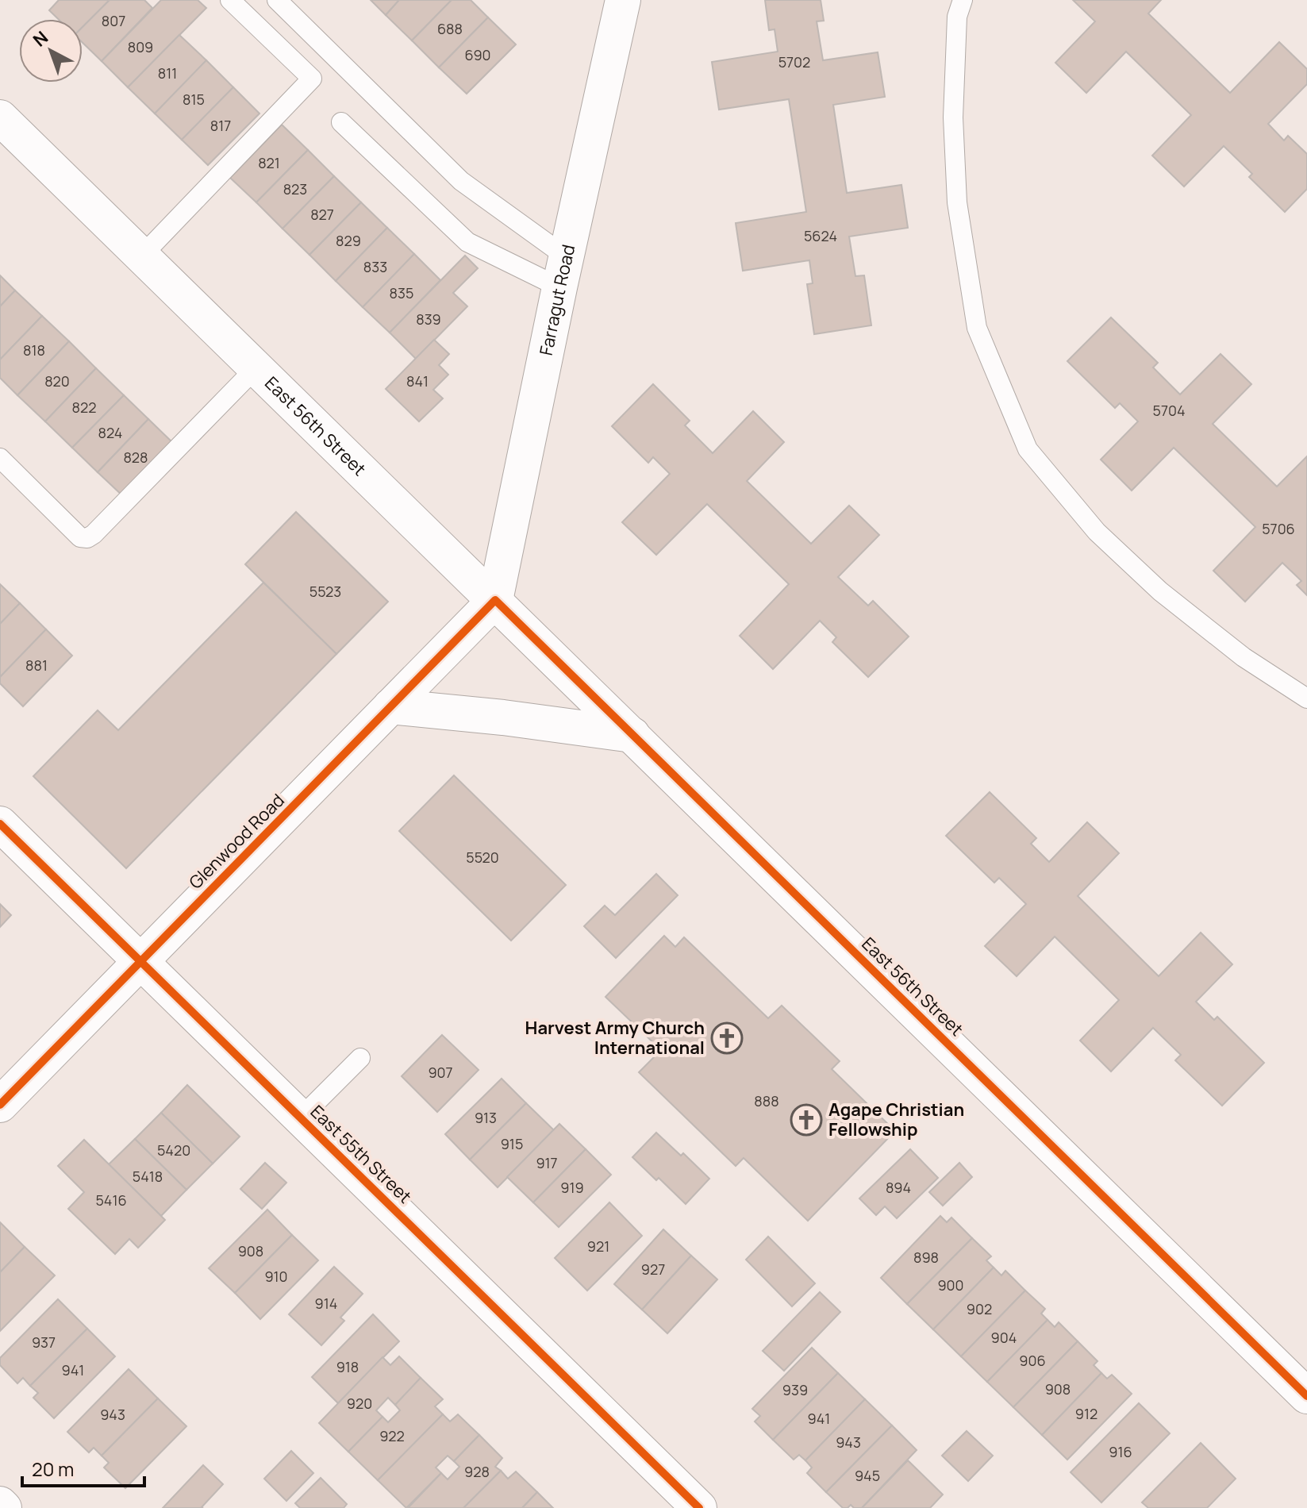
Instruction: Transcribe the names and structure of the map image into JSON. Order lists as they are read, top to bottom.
{
  "streets": {
    "street": [
      "Farragut Road",
      "East 56th Street",
      "Glenwood Road",
      "East 55th Street"
    ]
  },
  "crossings": [
    ["Farragut Road", "East 56th Street"],
    ["Farragut Road", "Glenwood Road"],
    ["East 56th Street", "Glenwood Road"],
    ["Glenwood Road", "East 55th Street"]
  ],
  "places": {
    "church": ["Harvest Army Church International", "Agape Christian Fellowship"]
  },
  "house_numbers": [
    "807",
    "688",
    "809",
    "690",
    "5702",
    "811",
    "815",
    "817",
    "821",
    "823",
    "827",
    "5624",
    "829",
    "833",
    "835",
    "839",
    "818",
    "820",
    "841",
    "822",
    "5704",
    "824",
    "828",
    "5706",
    "5523",
    "881",
    "5520",
    "907",
    "888",
    "913",
    "915",
    "5420",
    "917",
    "5418",
    "919",
    "894",
    "5416",
    "921",
    "908",
    "898",
    "927",
    "910",
    "900",
    "914",
    "902",
    "904",
    "937",
    "906",
    "918",
    "941",
    "908",
    "939",
    "920",
    "912",
    "943",
    "941",
    "922",
    "943",
    "916",
    "928",
    "945"
  ],
  "scale_bar": "20 m",
  "north": "top left"
}
